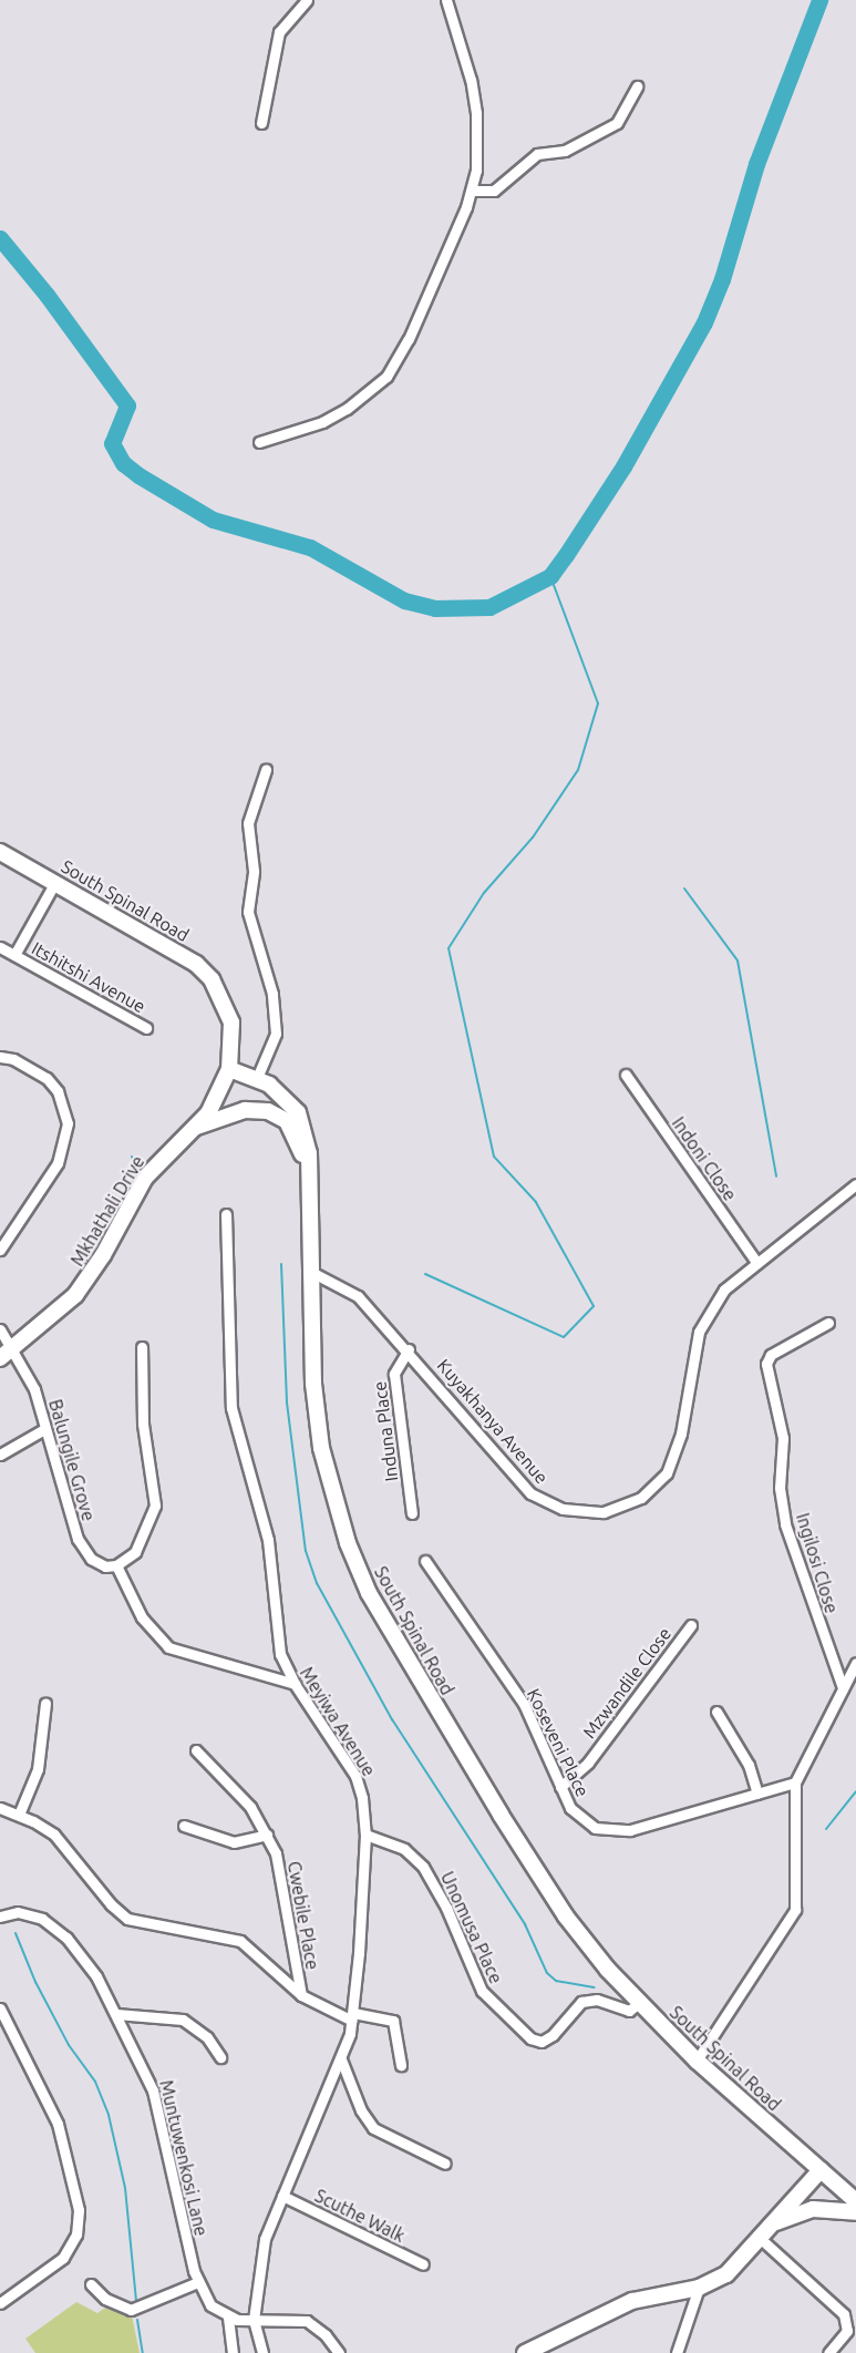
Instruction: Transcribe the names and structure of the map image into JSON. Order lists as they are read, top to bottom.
{
  "streets": {
    "street": [
      "South Spinal Road",
      "Itshitshi Avenue",
      "Indoni Close",
      "Mkhathali Drive",
      "Kuyakhanya Avenue",
      "Induna Place",
      "Balungile Grove",
      "Ingilosi Close",
      "Mzwandile Close",
      "Meyiwa Avenue",
      "Koseveni Place",
      "Cwebile Place",
      "Unomusa Place",
      "Muntuwenkosi Lane",
      "Scuthe Walk"
    ]
  },
  "crossings": [
    ["South Spinal Road", "Itshitshi Avenue"],
    ["South Spinal Road", "Mkhathali Drive"],
    ["South Spinal Road", "Kuyakhanya Avenue"],
    ["South Spinal Road", "Unomusa Place"],
    ["Indoni Close", "Kuyakhanya Avenue"],
    ["Mkhathali Drive", "Balungile Grove"],
    ["Kuyakhanya Avenue", "Induna Place"],
    ["Mzwandile Close", "Koseveni Place"],
    ["Meyiwa Avenue", "Unomusa Place"],
    ["Meyiwa Avenue", "Scuthe Walk"]
  ]
}
